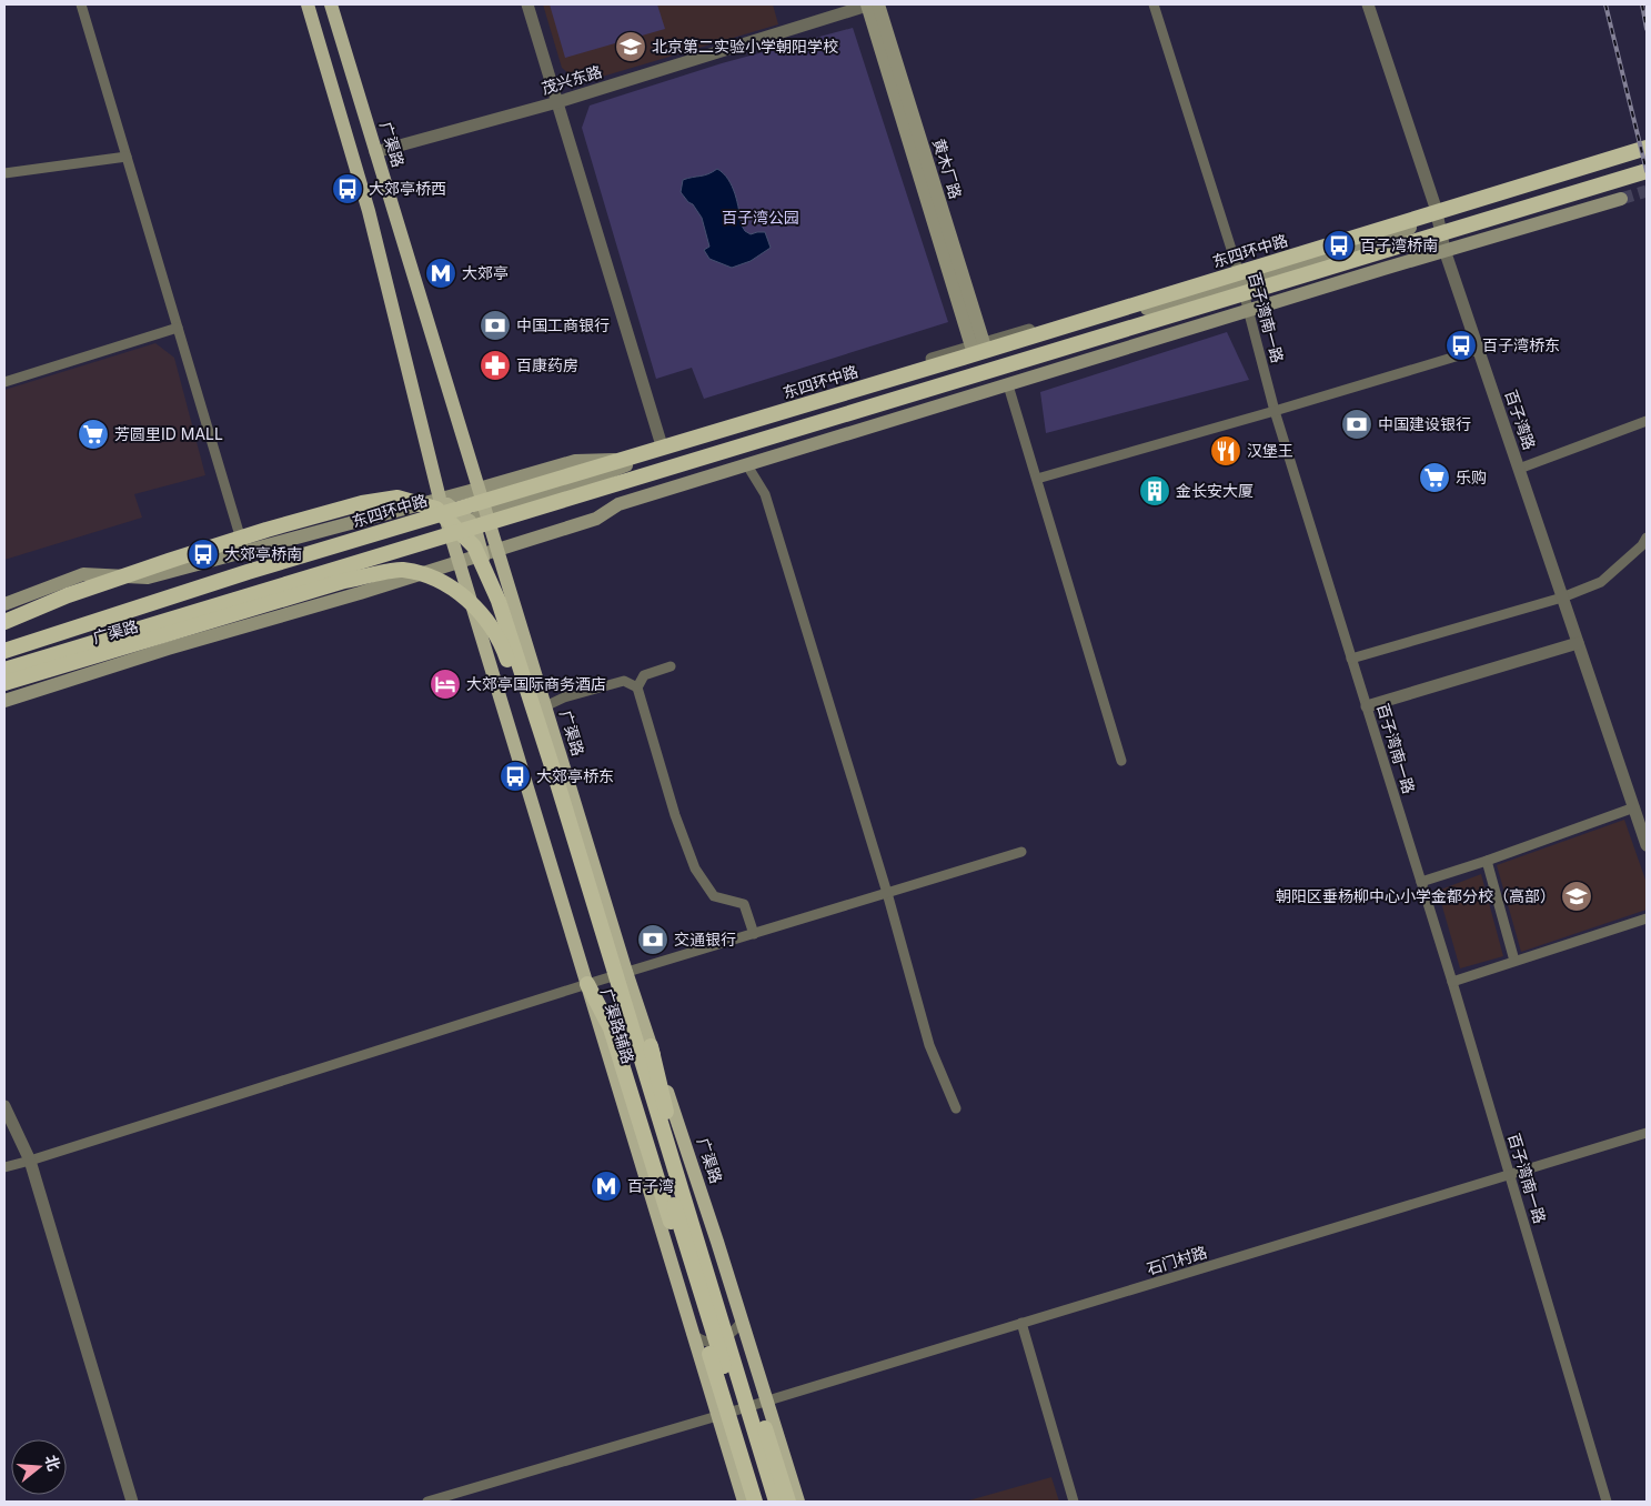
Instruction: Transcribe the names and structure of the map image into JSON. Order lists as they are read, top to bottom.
{
  "streets": {
    "highway": ["广渠路", "东四环中路"],
    "main road": ["黄木厂路", "广渠路辅路"],
    "street": [
      "茂兴东路",
      "百子湾南一路",
      "百子湾路",
      "石门村路"
    ]
  },
  "crossings": [
    ["茂兴东路", "广渠路"],
    ["广渠路", "东四环中路"],
    ["广渠路", "石门村路"],
    ["黄木厂路", "东四环中路"],
    ["东四环中路", "百子湾南一路"],
    ["东四环中路", "百子湾路"],
    ["东四环中路", "广渠路辅路"],
    ["百子湾南一路", "石门村路"],
    ["广渠路辅路", "石门村路"]
  ],
  "parks": ["百子湾公园"],
  "places": {
    "school or university": ["北京第二实验小学朝阳学校", "朝阳区垂杨柳中心小学金都分校（高部）"],
    "bus stop": [
      "大郊亭桥西",
      "百子湾桥南",
      "百子湾桥东",
      "大郊亭桥南",
      "大郊亭桥东"
    ],
    "metro station": ["大郊亭", "百子湾"],
    "bank": ["中国工商银行", "中国建设银行", "交通银行"],
    "pharmacy": ["百康药房"],
    "supermarket": ["芳圆里ID MALL", "乐购"],
    "restaurant": ["汉堡王"],
    "building": ["金长安大厦"],
    "hotel": ["大郊亭国际商务酒店"]
  },
  "north": "right"
}
